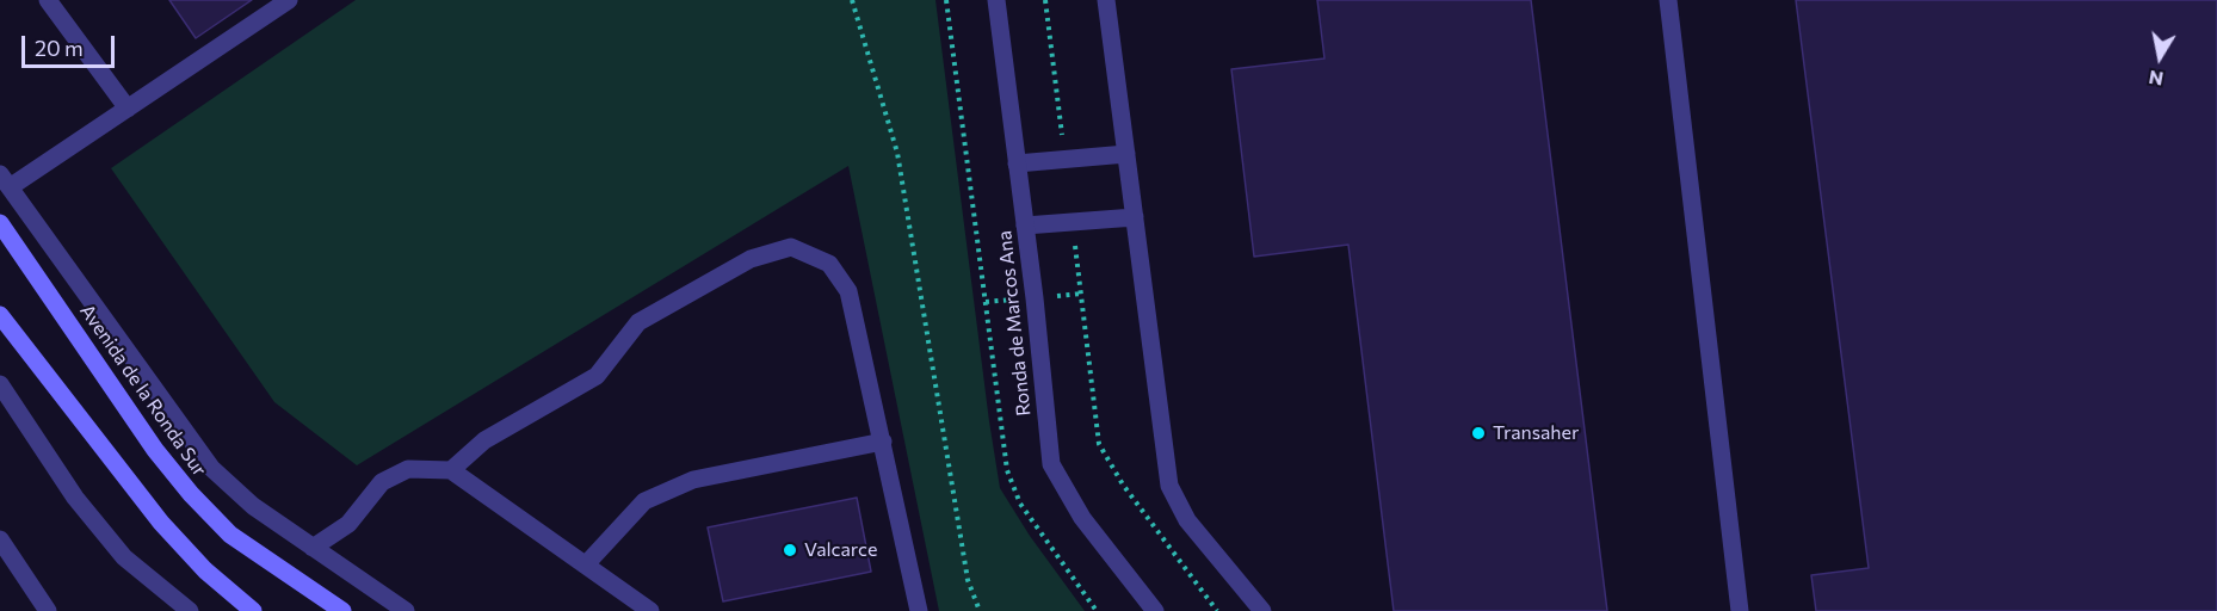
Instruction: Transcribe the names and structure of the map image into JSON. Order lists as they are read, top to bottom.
{
  "streets": {
    "main road": ["Avenida de la Ronda Sur"],
    "street": ["Ronda de Marcos Ana"]
  },
  "places": ["Transaher", "Valcarce"],
  "scale_bar": "20 m",
  "north": "bottom"
}
